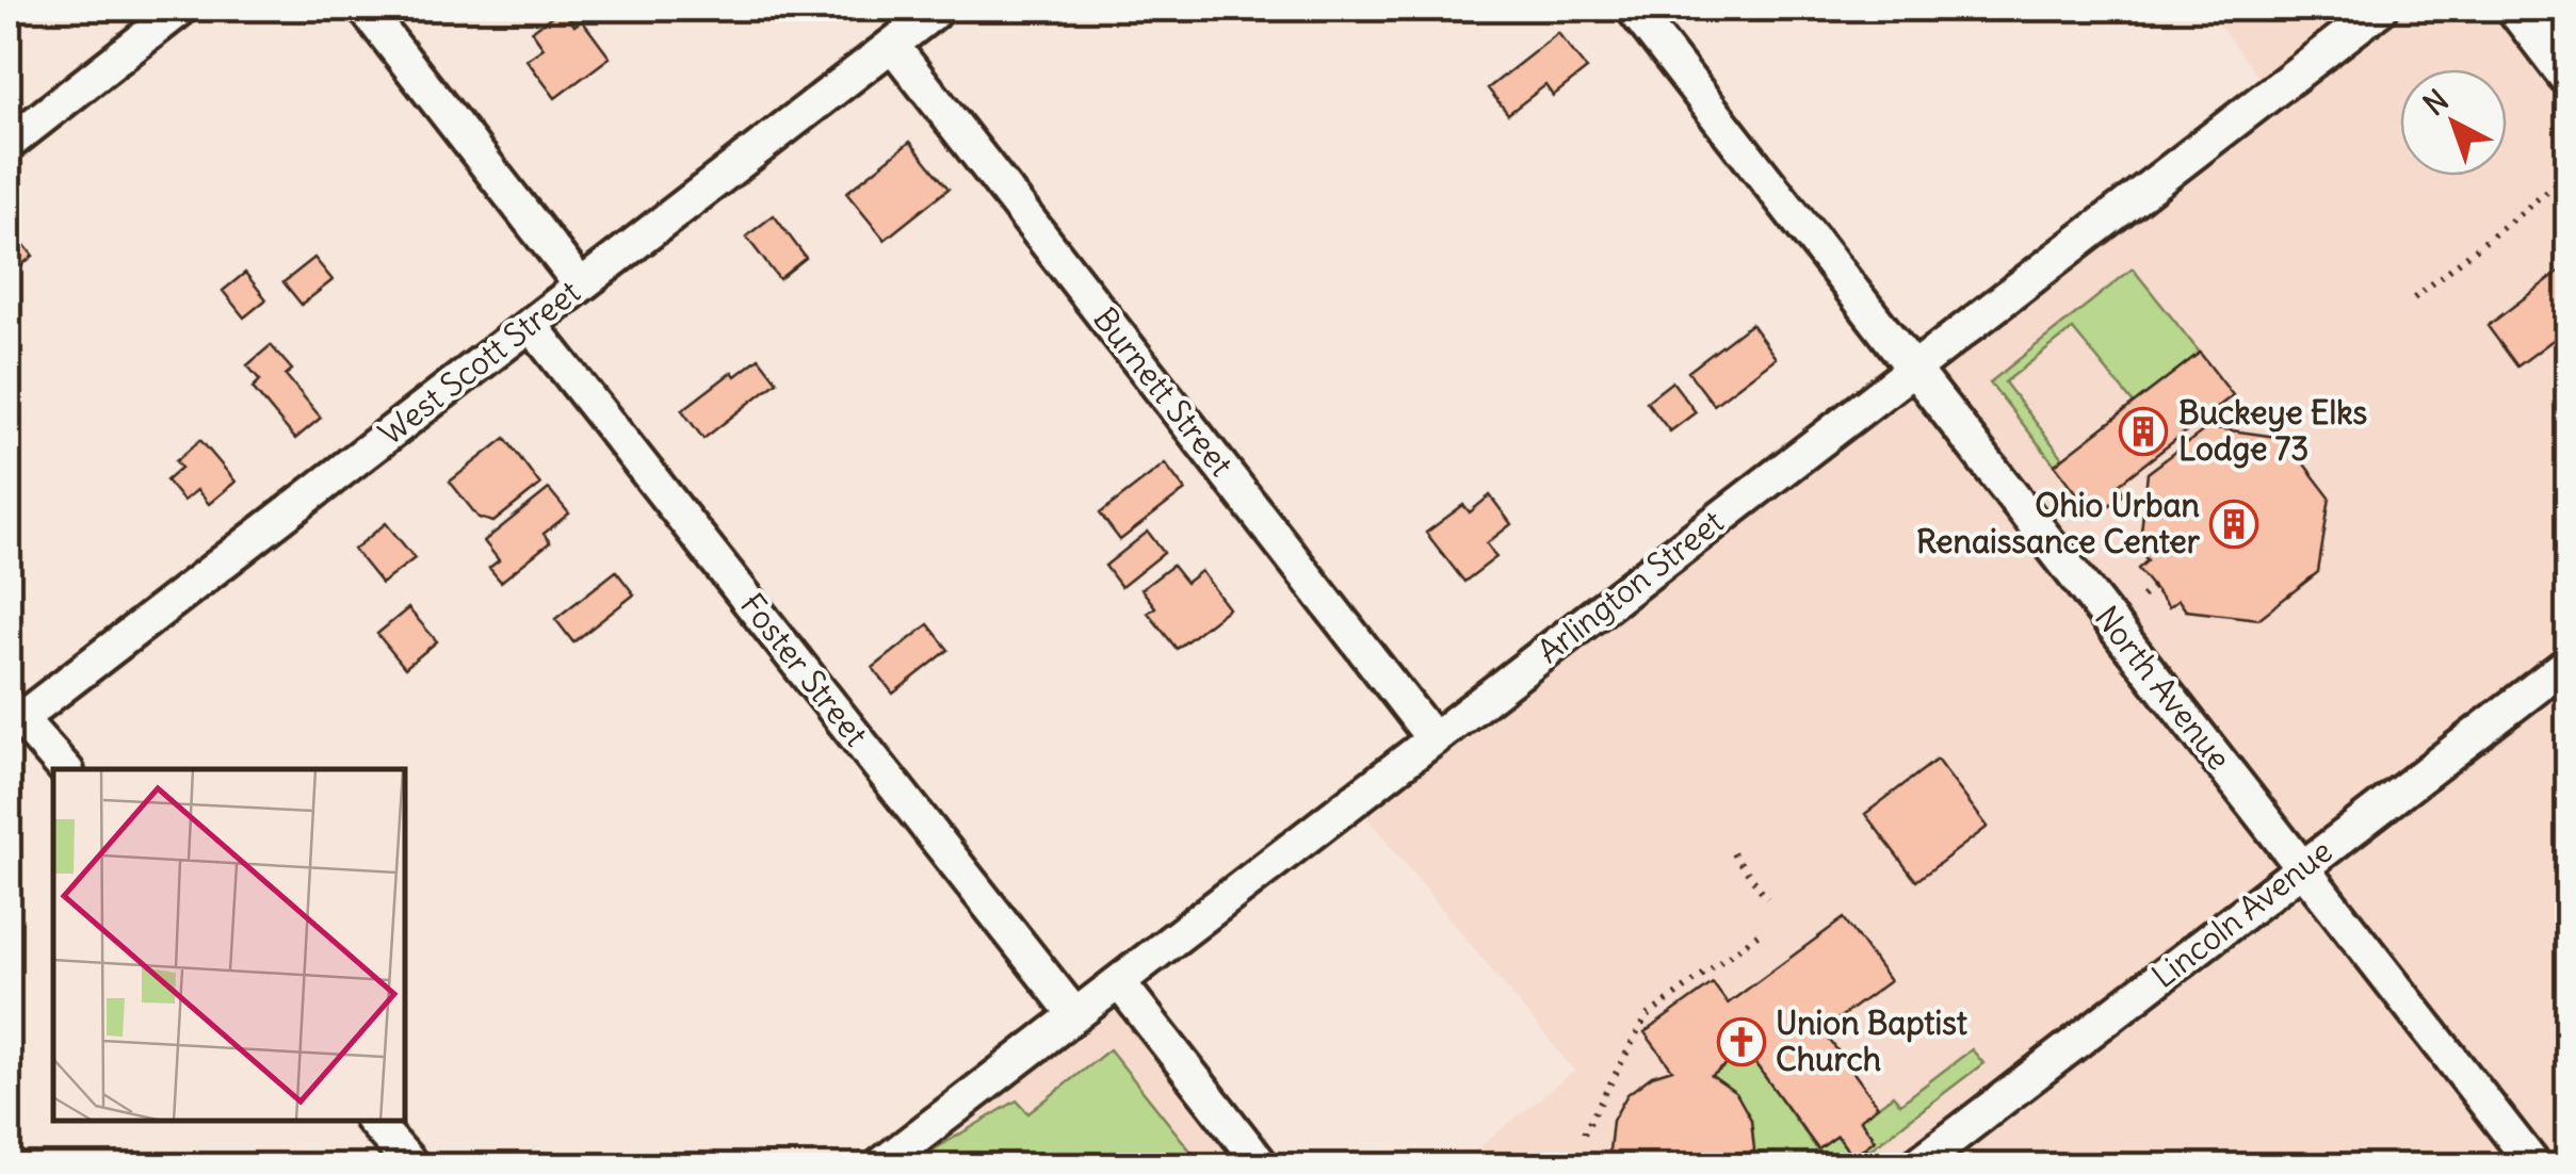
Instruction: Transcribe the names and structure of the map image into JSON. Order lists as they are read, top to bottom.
{
  "streets": {
    "street": [
      "West Scott Street",
      "Burnett Street",
      "Arlington Street",
      "Foster Street",
      "North Avenue",
      "Lincoln Avenue"
    ]
  },
  "crossings": [
    ["West Scott Street", "Burnett Street"],
    ["West Scott Street", "Foster Street"],
    ["Burnett Street", "Arlington Street"],
    ["Arlington Street", "Foster Street"],
    ["Arlington Street", "North Avenue"],
    ["North Avenue", "Lincoln Avenue"]
  ],
  "places": {
    "building": ["Buckeye Elks Lodge 73", "Ohio Urban Renaissance Center"],
    "church": ["Union Baptist Church"]
  },
  "north": "top left"
}
